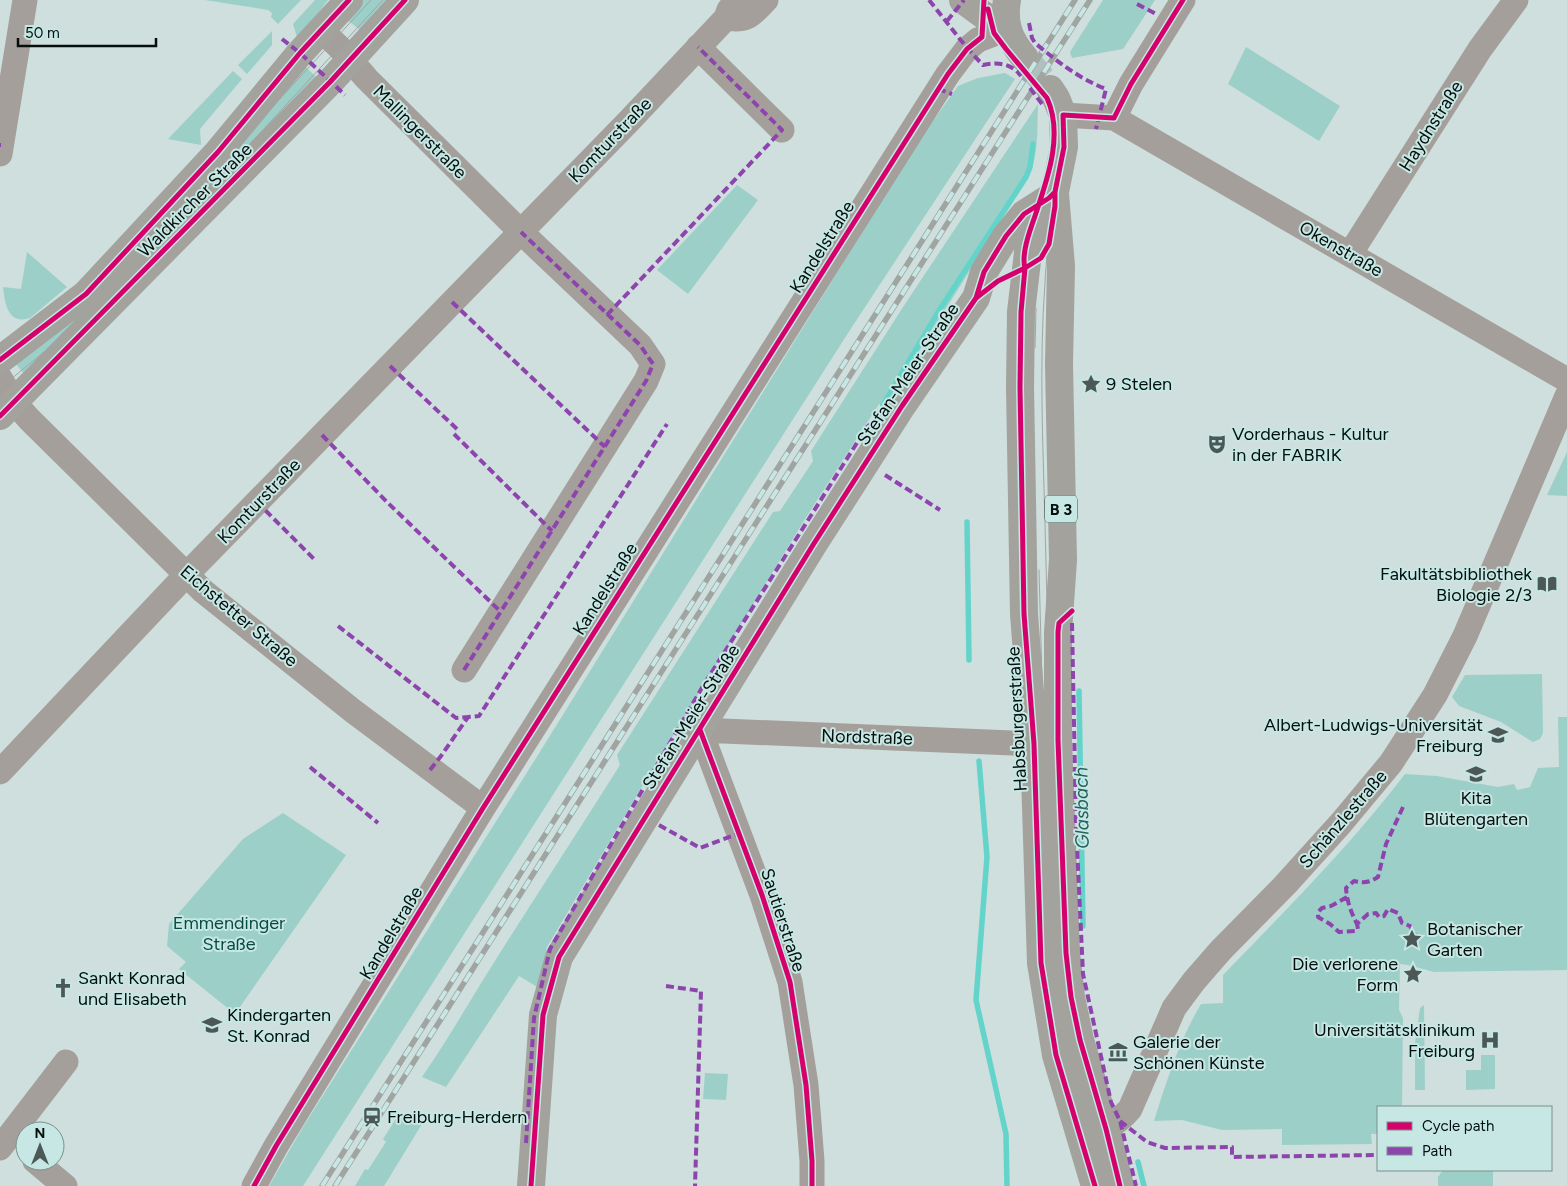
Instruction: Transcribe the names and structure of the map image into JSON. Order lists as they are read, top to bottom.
{
  "streets": {
    "main road": [
      "Waldkircher Straße",
      "Stefan-Meier-Straße",
      "B 3",
      "Habsburgerstraße"
    ],
    "street": [
      "Haydnstraße",
      "Mallingerstraße",
      "Komturstraße",
      "Kandelstraße",
      "Okenstraße",
      "Eichstetter Straße",
      "Nordstraße",
      "Schänzlestraße",
      "Sautierstraße"
    ]
  },
  "crossings": [
    ["Haydnstraße", "Okenstraße"],
    ["Mallingerstraße", "Komturstraße"],
    ["Mallingerstraße", "Waldkircher Straße"],
    ["Komturstraße", "Eichstetter Straße"],
    ["Waldkircher Straße", "Eichstetter Straße"],
    ["Kandelstraße", "Eichstetter Straße"],
    ["Okenstraße", "B 3"],
    ["Stefan-Meier-Straße", "B 3"],
    ["Stefan-Meier-Straße", "Habsburgerstraße"],
    ["Stefan-Meier-Straße", "Nordstraße"],
    ["Stefan-Meier-Straße", "Sautierstraße"],
    ["B 3", "Schänzlestraße"],
    ["Habsburgerstraße", "Nordstraße"],
    ["Habsburgerstraße", "Schänzlestraße"],
    ["Nordstraße", "Sautierstraße"]
  ],
  "water": ["Glasbach"],
  "parks": ["Emmendinger Straße"],
  "places": {
    "place": ["9 Stelen", "Botanischer Garten", "Die verlorene Form"],
    "theatre": ["Vorderhaus - Kultur in der FABRIK"],
    "library": ["Fakultätsbibliothek Biologie 2/3"],
    "school or university": ["Albert-Ludwigs-Universität Freiburg", "Kita Blütengarten", "Kindergarten St. Konrad"],
    "church": ["Sankt Konrad und Elisabeth"],
    "hospital": ["Universitätsklinikum Freiburg"],
    "museum": ["Galerie der Schönen Künste"],
    "station": ["Freiburg-Herdern"]
  },
  "legend": ["Cycle path", "Path"],
  "scale_bar": "50 m",
  "north": "top"
}
